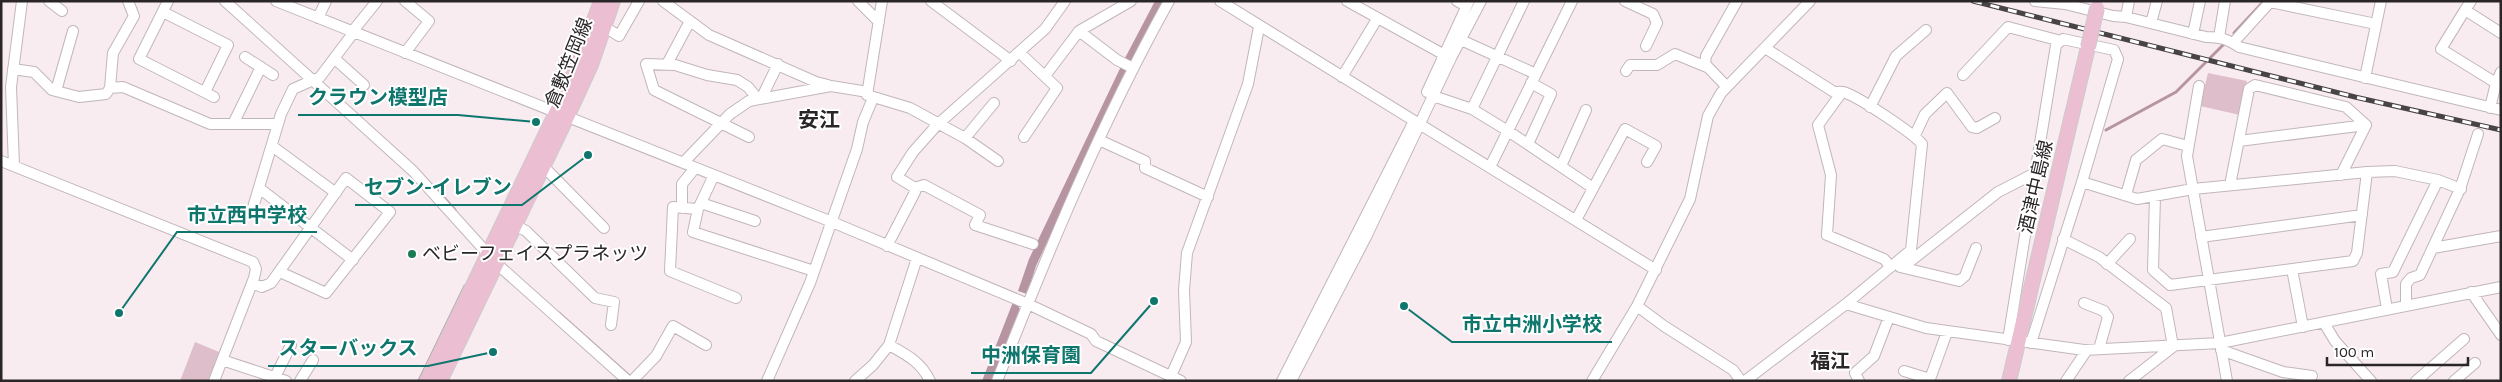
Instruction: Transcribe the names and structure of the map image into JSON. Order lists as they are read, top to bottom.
{
  "streets": {
    "main road": ["倉敷笠岡線", "酒津中島線"]
  },
  "districts": ["安江", "福江"],
  "places": [
    "クラウン模型店",
    "セブン-イレブン",
    "ベビーフェイスプラネッツ",
    "中洲保育園",
    "市立中洲小学校",
    "市立西中学校",
    "スターバックス"
  ],
  "scale_bar": "100 m"
}
